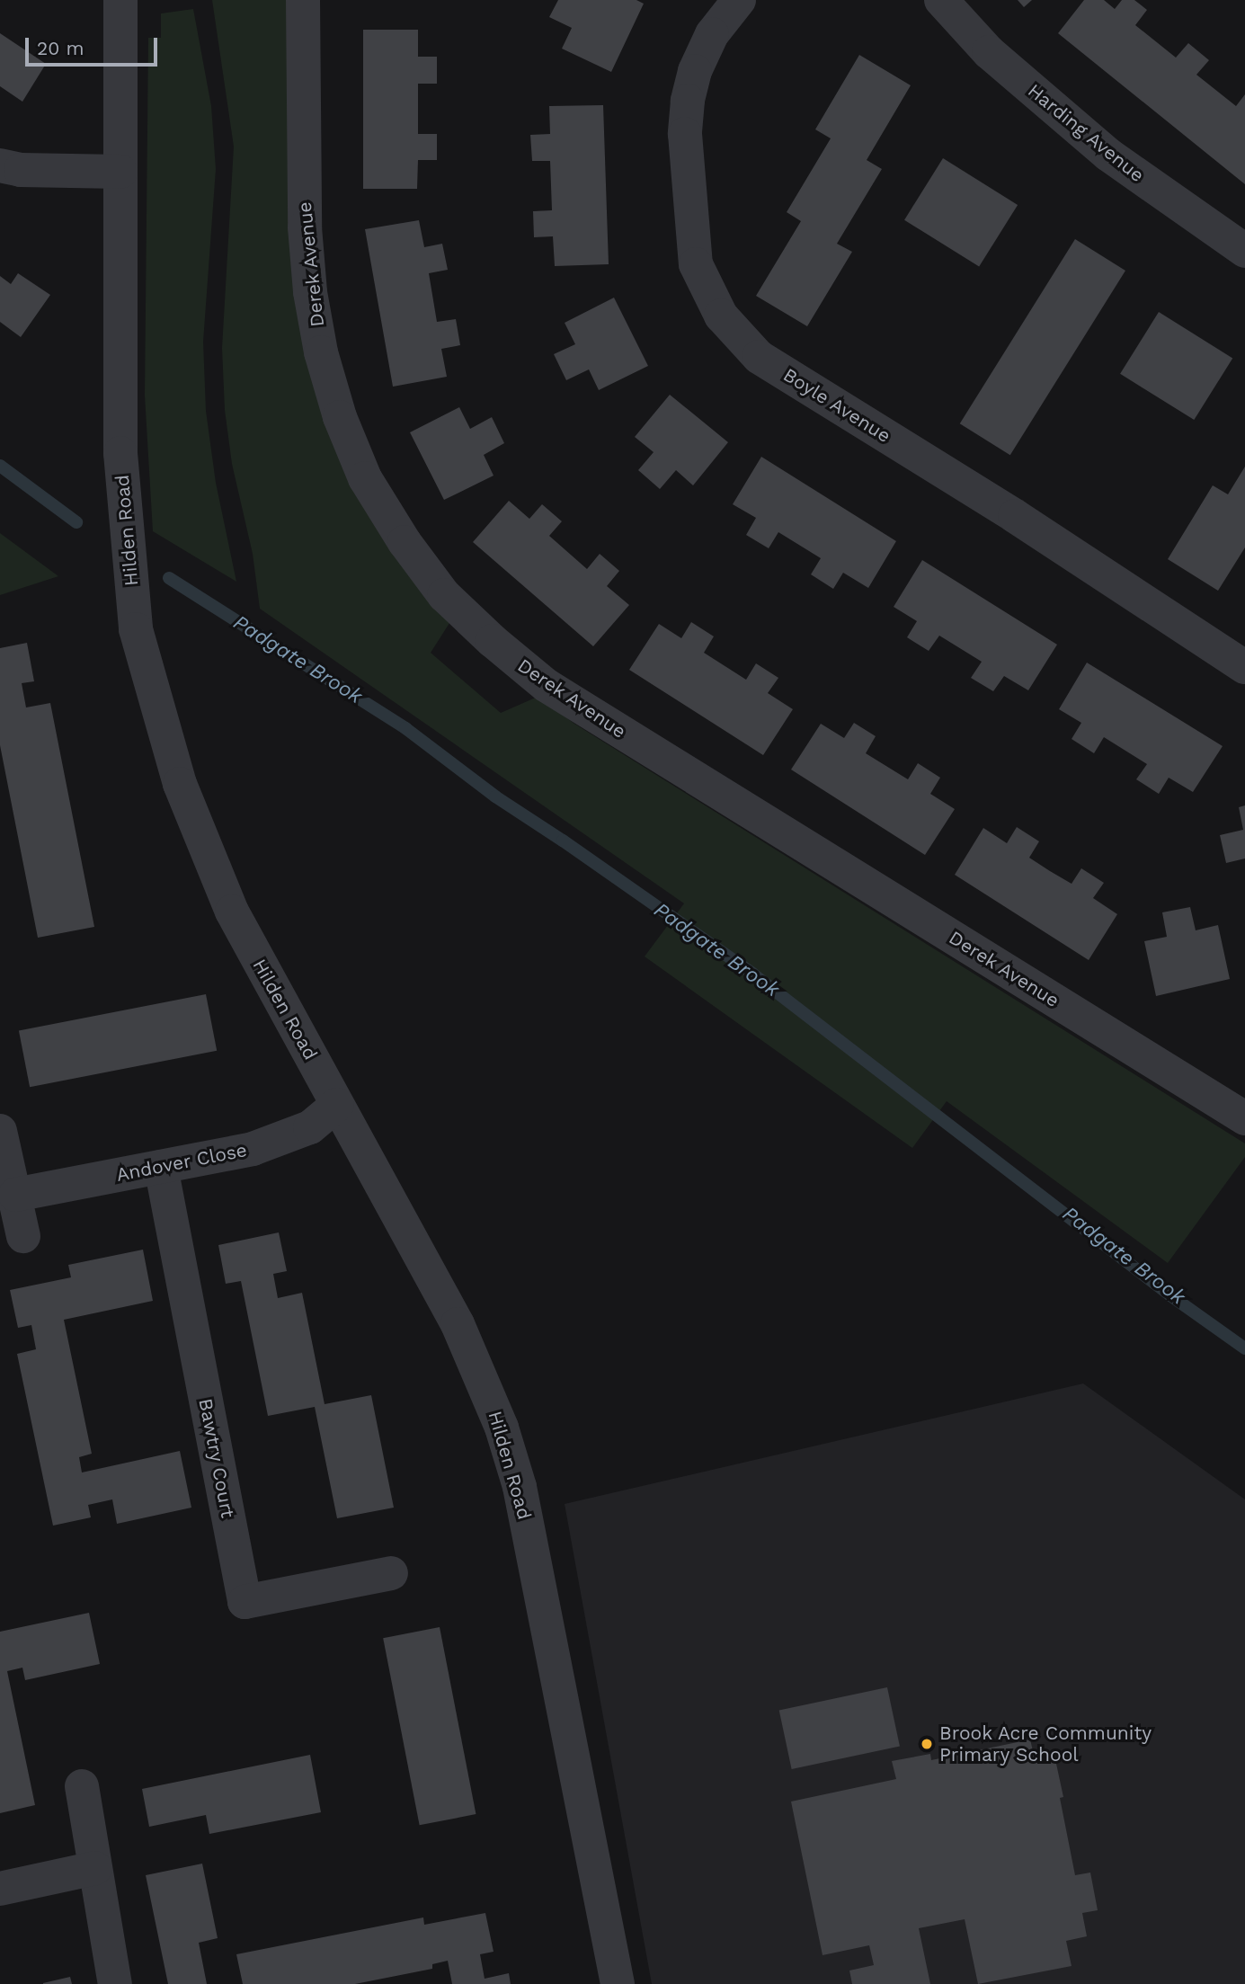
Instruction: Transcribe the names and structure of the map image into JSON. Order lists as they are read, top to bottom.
{
  "streets": {
    "street": [
      "Harding Avenue",
      "Derek Avenue",
      "Boyle Avenue",
      "Hilden Road",
      "Andover Close",
      "Bawtry Court"
    ]
  },
  "crossings": [
    ["Hilden Road", "Andover Close"],
    ["Andover Close", "Bawtry Court"]
  ],
  "water": ["Padgate Brook"],
  "places": ["Brook Acre Community Primary School"],
  "scale_bar": "20 m"
}
